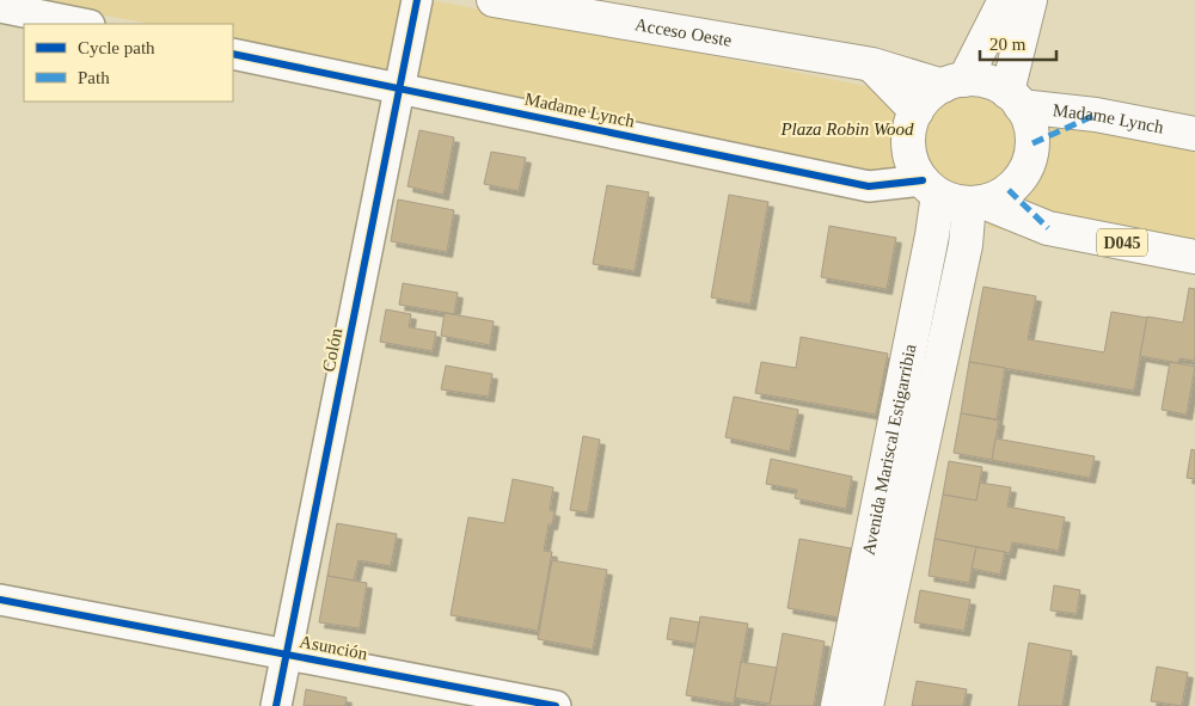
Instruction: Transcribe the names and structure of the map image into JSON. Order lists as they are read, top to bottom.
{
  "streets": {
    "main road": [
      "Acceso Oeste",
      "Madame Lynch",
      "D045",
      "Avenida Mariscal Estigarribia"
    ],
    "street": ["Colón", "Asunción"]
  },
  "crossings": [
    ["Acceso Oeste", "Madame Lynch"],
    ["Acceso Oeste", "D045"],
    ["Acceso Oeste", "Avenida Mariscal Estigarribia"],
    ["Madame Lynch", "D045"],
    ["Madame Lynch", "Colón"],
    ["Madame Lynch", "Avenida Mariscal Estigarribia"],
    ["D045", "Avenida Mariscal Estigarribia"],
    ["Colón", "Asunción"]
  ],
  "parks": ["Plaza Robin Wood"],
  "legend": ["Cycle path", "Path"],
  "scale_bar": "20 m"
}
